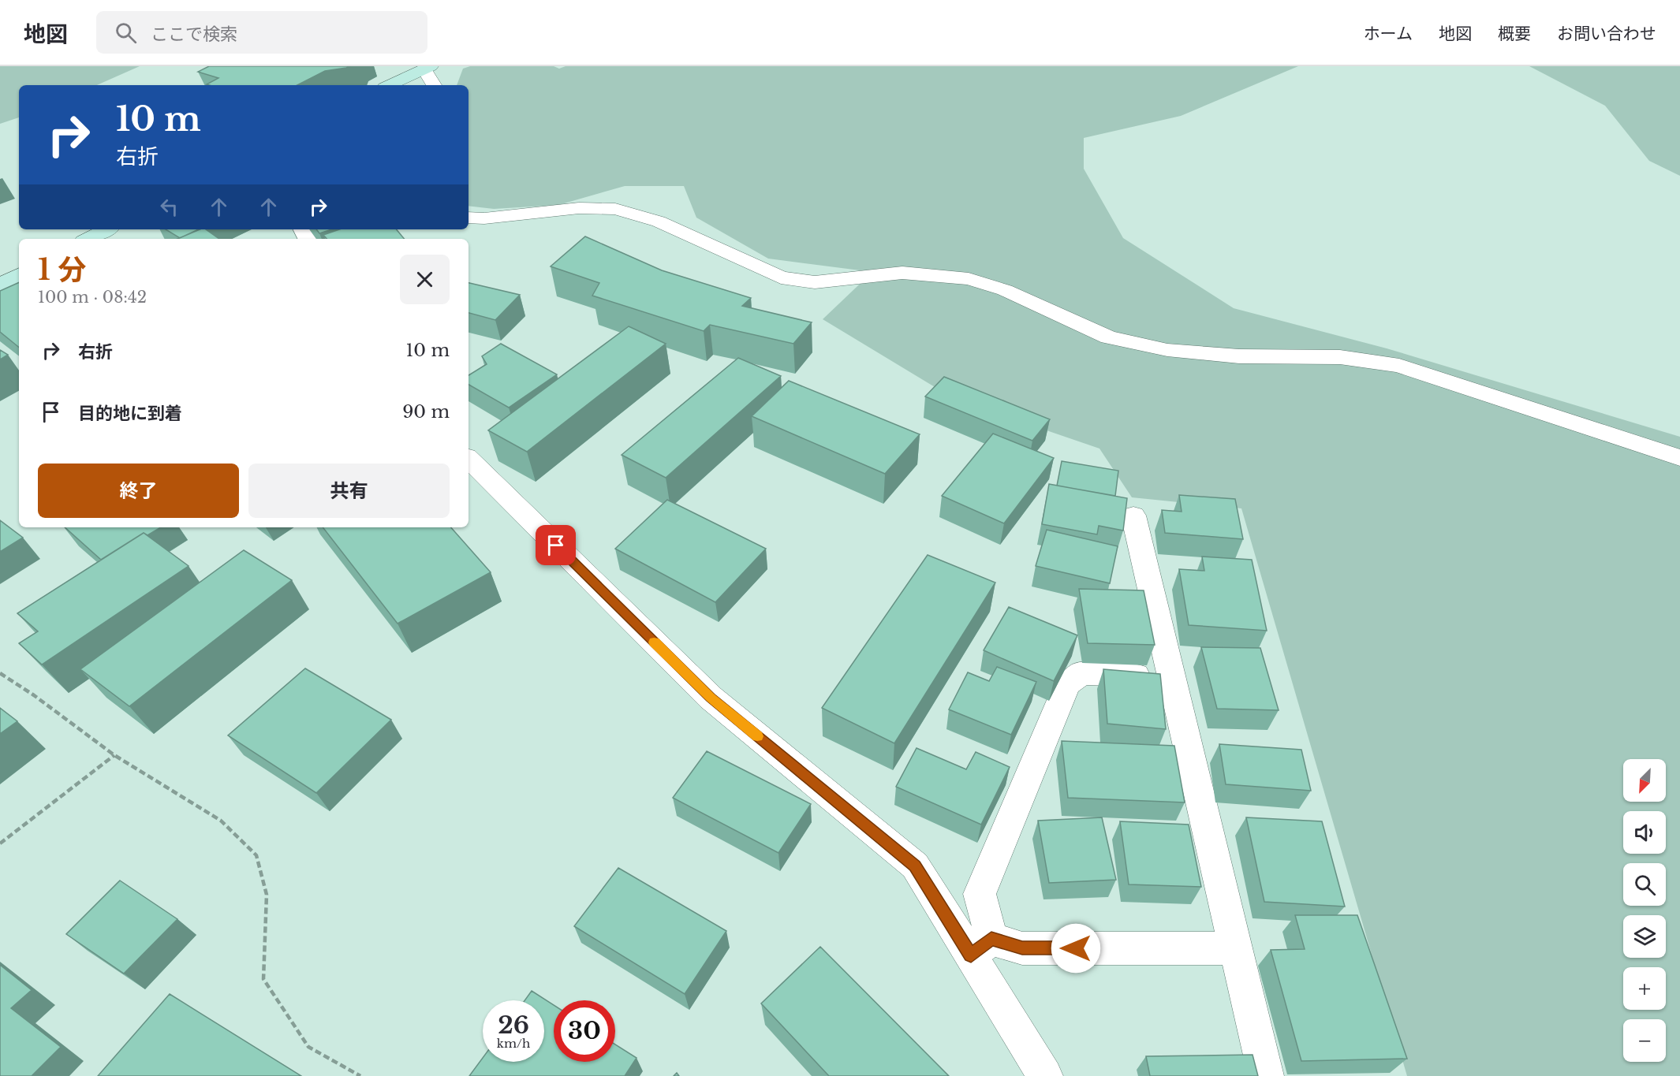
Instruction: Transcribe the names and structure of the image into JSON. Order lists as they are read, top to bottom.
{
  "north": "bottom left",
  "page": {
    "header": "地図",
    "search": "ここで検索",
    "nav": [
      "ホーム",
      "地図",
      "概要",
      "お問い合わせ"
    ],
    "turn": ["10 m", "右折"],
    "heading": ["1 分", "100 m · 08:42"],
    "list": [
      {
        "name": "右折",
        "value": "10 m"
      },
      {
        "name": "目的地に到着",
        "value": "90 m"
      }
    ],
    "buttons": ["終了", "共有"],
    "map_buttons": ["+", "−"],
    "speed": "26 km/h",
    "limit": "30"
  }
}
